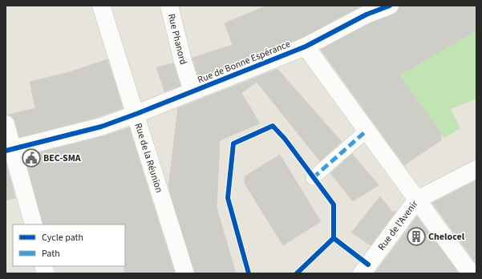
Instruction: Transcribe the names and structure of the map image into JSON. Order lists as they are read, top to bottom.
{
  "streets": {
    "street": [
      "Rue Phanord",
      "Rue de Bonne Espérance",
      "Rue de la Réunion",
      "Rue de l'Avenir"
    ]
  },
  "crossings": [
    ["Rue Phanord", "Rue de Bonne Espérance"],
    ["Rue de Bonne Espérance", "Rue de la Réunion"]
  ],
  "places": {
    "public building": ["BEC-SMA"],
    "building": ["Chelocel"]
  },
  "legend": ["Cycle path", "Path"]
}
